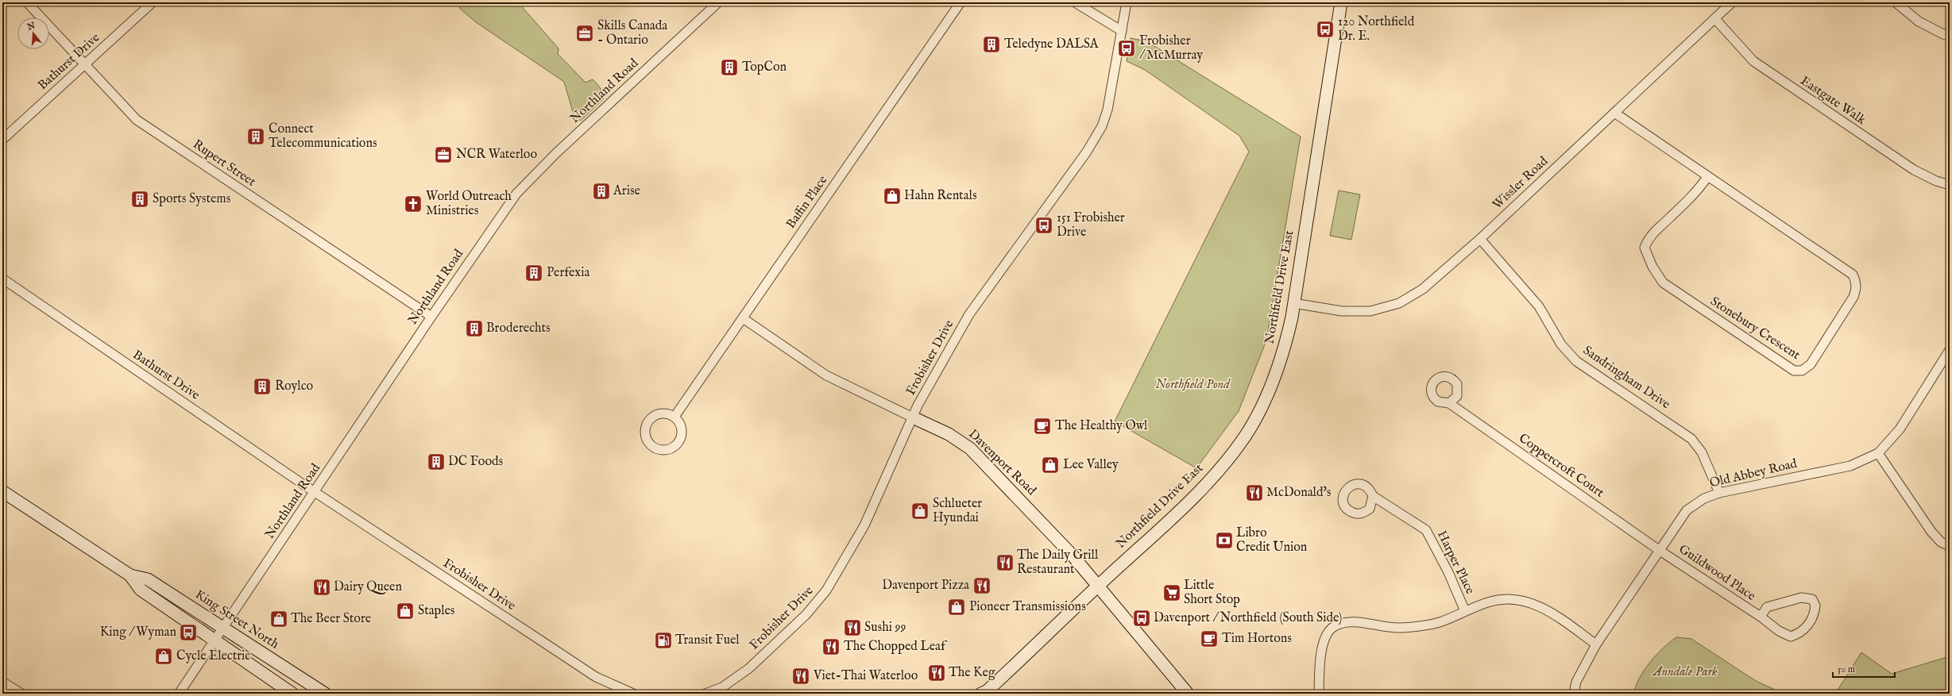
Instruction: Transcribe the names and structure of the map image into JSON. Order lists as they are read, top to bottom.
{
  "streets": {
    "main road": ["Northfield Drive East", "Davenport Road", "King Street North"],
    "street": [
      "Bathurst Drive",
      "Northland Road",
      "Eastgate Walk",
      "Rupert Street",
      "Wissler Road",
      "Baffin Place",
      "Stonebury Crescent",
      "Frobisher Drive",
      "Sandringham Drive",
      "Coppercroft Court",
      "Old Abbey Road",
      "Harper Place",
      "Guildwood Place"
    ]
  },
  "crossings": [
    ["Bathurst Drive", "Northland Road"],
    ["Bathurst Drive", "Rupert Street"],
    ["Bathurst Drive", "Frobisher Drive"],
    ["Northland Road", "Rupert Street"],
    ["Northland Road", "Frobisher Drive"],
    ["Northland Road", "King Street North"],
    ["Eastgate Walk", "Wissler Road"],
    ["Wissler Road", "Northfield Drive East"],
    ["Wissler Road", "Stonebury Crescent"],
    ["Wissler Road", "Sandringham Drive"],
    ["Baffin Place", "Davenport Road"],
    ["Northfield Drive East", "Davenport Road"],
    ["Frobisher Drive", "Davenport Road"],
    ["Sandringham Drive", "Old Abbey Road"],
    ["Coppercroft Court", "Old Abbey Road"],
    ["Coppercroft Court", "Guildwood Place"],
    ["Old Abbey Road", "Guildwood Place"]
  ],
  "parks": ["Northfield Pond", "Anndale Park"],
  "places": {
    "bus stop": [
      "120 Northfield Dr. E.",
      "Frobisher / McMurray",
      "151 Frobisher Drive",
      "Davenport / Northfield (South Side)",
      "King / Wyman"
    ],
    "office": ["Skills Canada - Ontario", "NCR Waterloo"],
    "building": [
      "Teledyne DALSA",
      "TopCon",
      "Connect Telecommunications",
      "Arise",
      "Sports Systems",
      "Perfexia",
      "Broderechts",
      "Roylco",
      "DC Foods"
    ],
    "shop": [
      "Hahn Rentals",
      "Lee Valley",
      "Schlueter Hyundai",
      "Pioneer Transmissions",
      "Staples",
      "The Beer Store",
      "Cycle Electric"
    ],
    "church": ["World Outreach Ministries"],
    "cafe": ["The Healthy Owl", "Tim Hortons"],
    "restaurant": [
      "McDonald's",
      "The Daily Grill Restaurant",
      "Davenport Pizza",
      "Dairy Queen",
      "Sushi 99",
      "The Chopped Leaf",
      "The Keg",
      "Viet-Thai Waterloo"
    ],
    "bank": ["Libro Credit Union"],
    "supermarket": ["Little Short Stop"],
    "fuel station": ["Transit Fuel"]
  },
  "scale_bar": "50 m",
  "north": "top"
}
